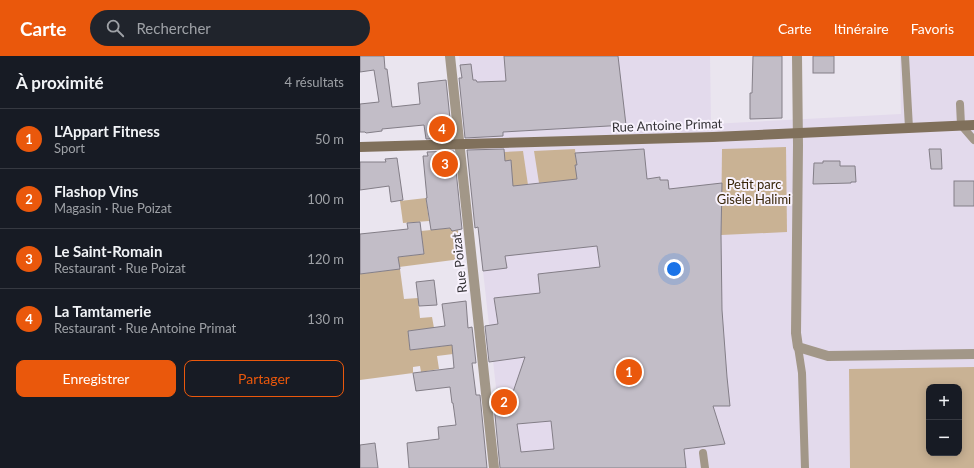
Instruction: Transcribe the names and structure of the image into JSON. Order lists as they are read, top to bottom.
{
  "streets": {
    "main road": ["Rue Antoine Primat"],
    "street": ["Rue Poizat"]
  },
  "crossings": [
    ["Rue Antoine Primat", "Rue Poizat"]
  ],
  "parks": ["Petit parc Gisèle Halimi"],
  "page": {
    "header": "Carte",
    "search": "Rechercher",
    "nav": ["Carte", "Itinéraire", "Favoris"],
    "heading": ["À proximité", "4 résultats"],
    "list": [
      {
        "mark": "1",
        "name": "L'Appart Fitness",
        "note": "Sport",
        "value": "50 m"
      },
      {
        "mark": "2",
        "name": "Flashop Vins",
        "note": "Magasin · Rue Poizat",
        "value": "100 m"
      },
      {
        "mark": "3",
        "name": "Le Saint-Romain",
        "note": "Restaurant · Rue Poizat",
        "value": "120 m"
      },
      {
        "mark": "4",
        "name": "La Tamtamerie",
        "note": "Restaurant · Rue Antoine Primat",
        "value": "130 m"
      }
    ],
    "pins": [
      "4",
      "3",
      "1",
      "2"
    ],
    "buttons": ["Enregistrer", "Partager"],
    "map_buttons": ["+", "−"]
  }
}
